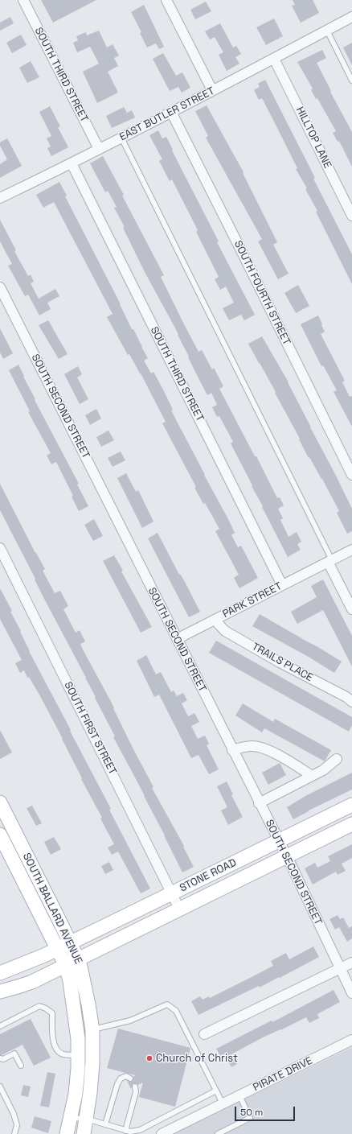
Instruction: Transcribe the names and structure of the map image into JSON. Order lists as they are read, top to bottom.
{
  "streets": {
    "main road": ["STONE ROAD", "SOUTH BALLARD AVENUE"],
    "street": [
      "SOUTH THIRD STREET",
      "EAST BUTLER STREET",
      "HILLTOP LANE",
      "SOUTH FOURTH STREET",
      "SOUTH SECOND STREET",
      "PARK STREET",
      "TRAILS PLACE",
      "SOUTH FIRST STREET",
      "PIRATE DRIVE"
    ]
  },
  "crossings": [
    ["SOUTH THIRD STREET", "EAST BUTLER STREET"],
    ["SOUTH THIRD STREET", "PARK STREET"],
    ["EAST BUTLER STREET", "HILLTOP LANE"],
    ["EAST BUTLER STREET", "SOUTH FOURTH STREET"],
    ["SOUTH SECOND STREET", "PARK STREET"],
    ["SOUTH SECOND STREET", "STONE ROAD"],
    ["PARK STREET", "TRAILS PLACE"],
    ["SOUTH FIRST STREET", "STONE ROAD"],
    ["STONE ROAD", "SOUTH BALLARD AVENUE"]
  ],
  "places": ["Church of Christ"],
  "scale_bar": "50 m"
}
